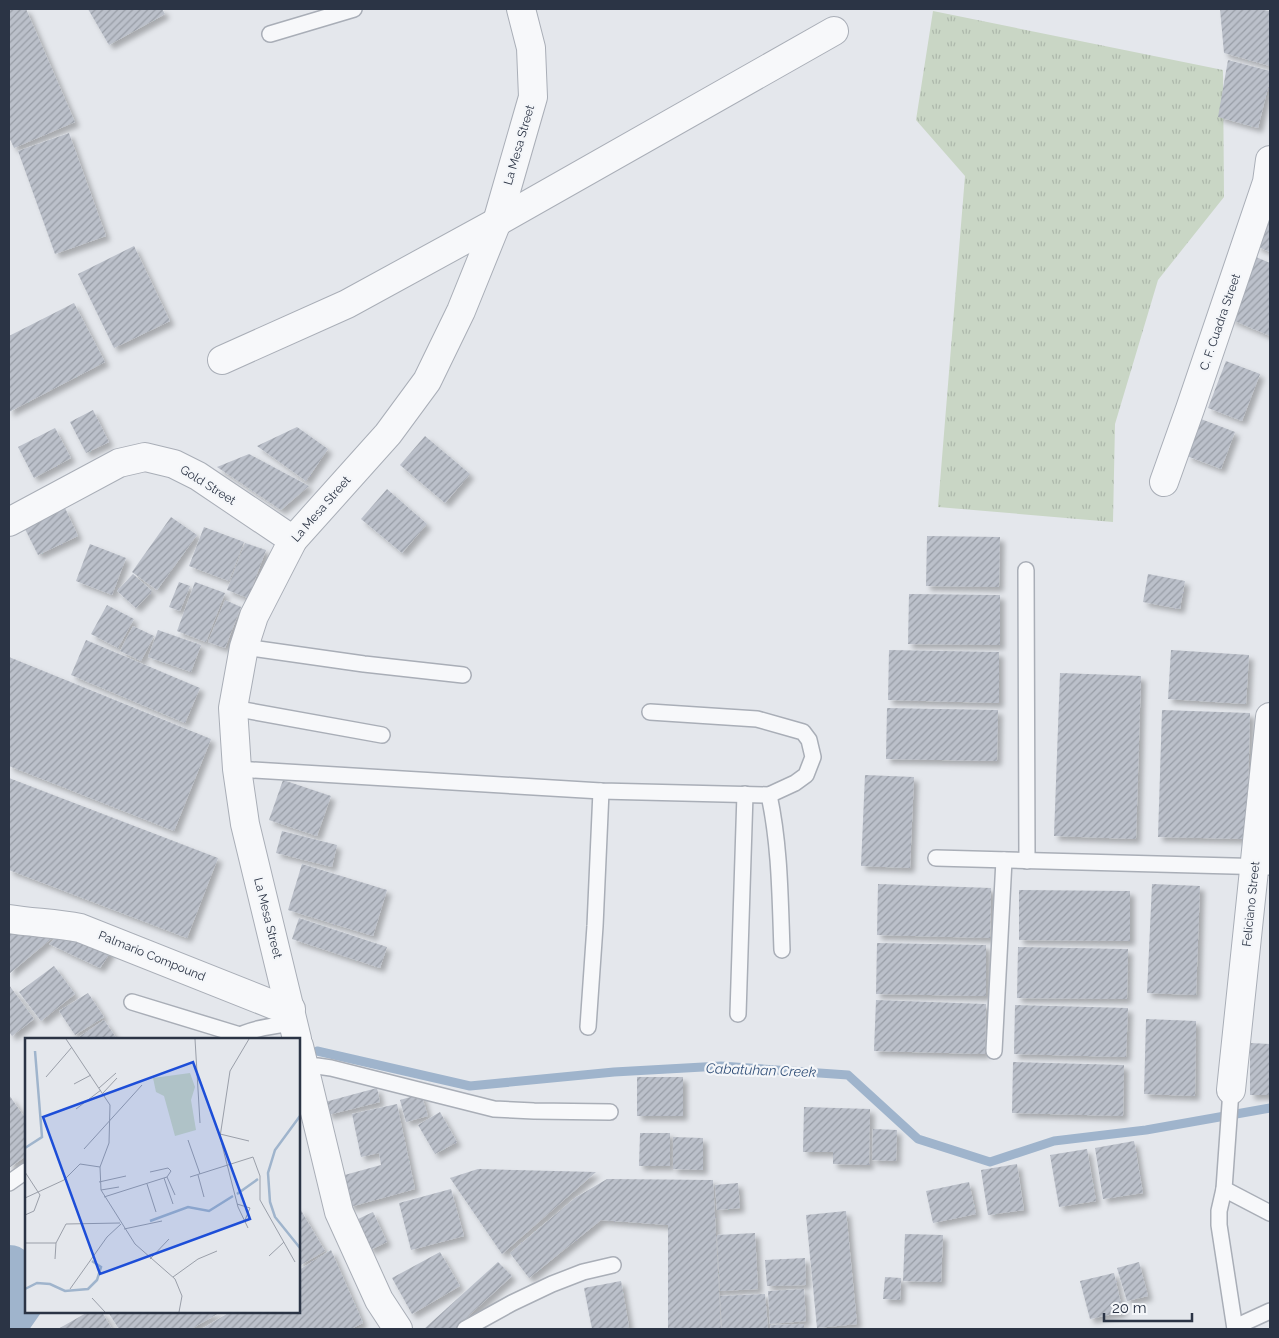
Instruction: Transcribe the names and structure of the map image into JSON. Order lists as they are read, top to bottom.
{
  "streets": {
    "street": [
      "La Mesa Street",
      "C. F. Cuadra Street",
      "Gold Street",
      "Feliciano Street",
      "Palmario Compound"
    ]
  },
  "crossings": [
    ["La Mesa Street", "Gold Street"],
    ["La Mesa Street", "Palmario Compound"]
  ],
  "water": ["Cabatuhan Creek"],
  "scale_bar": "20 m"
}
